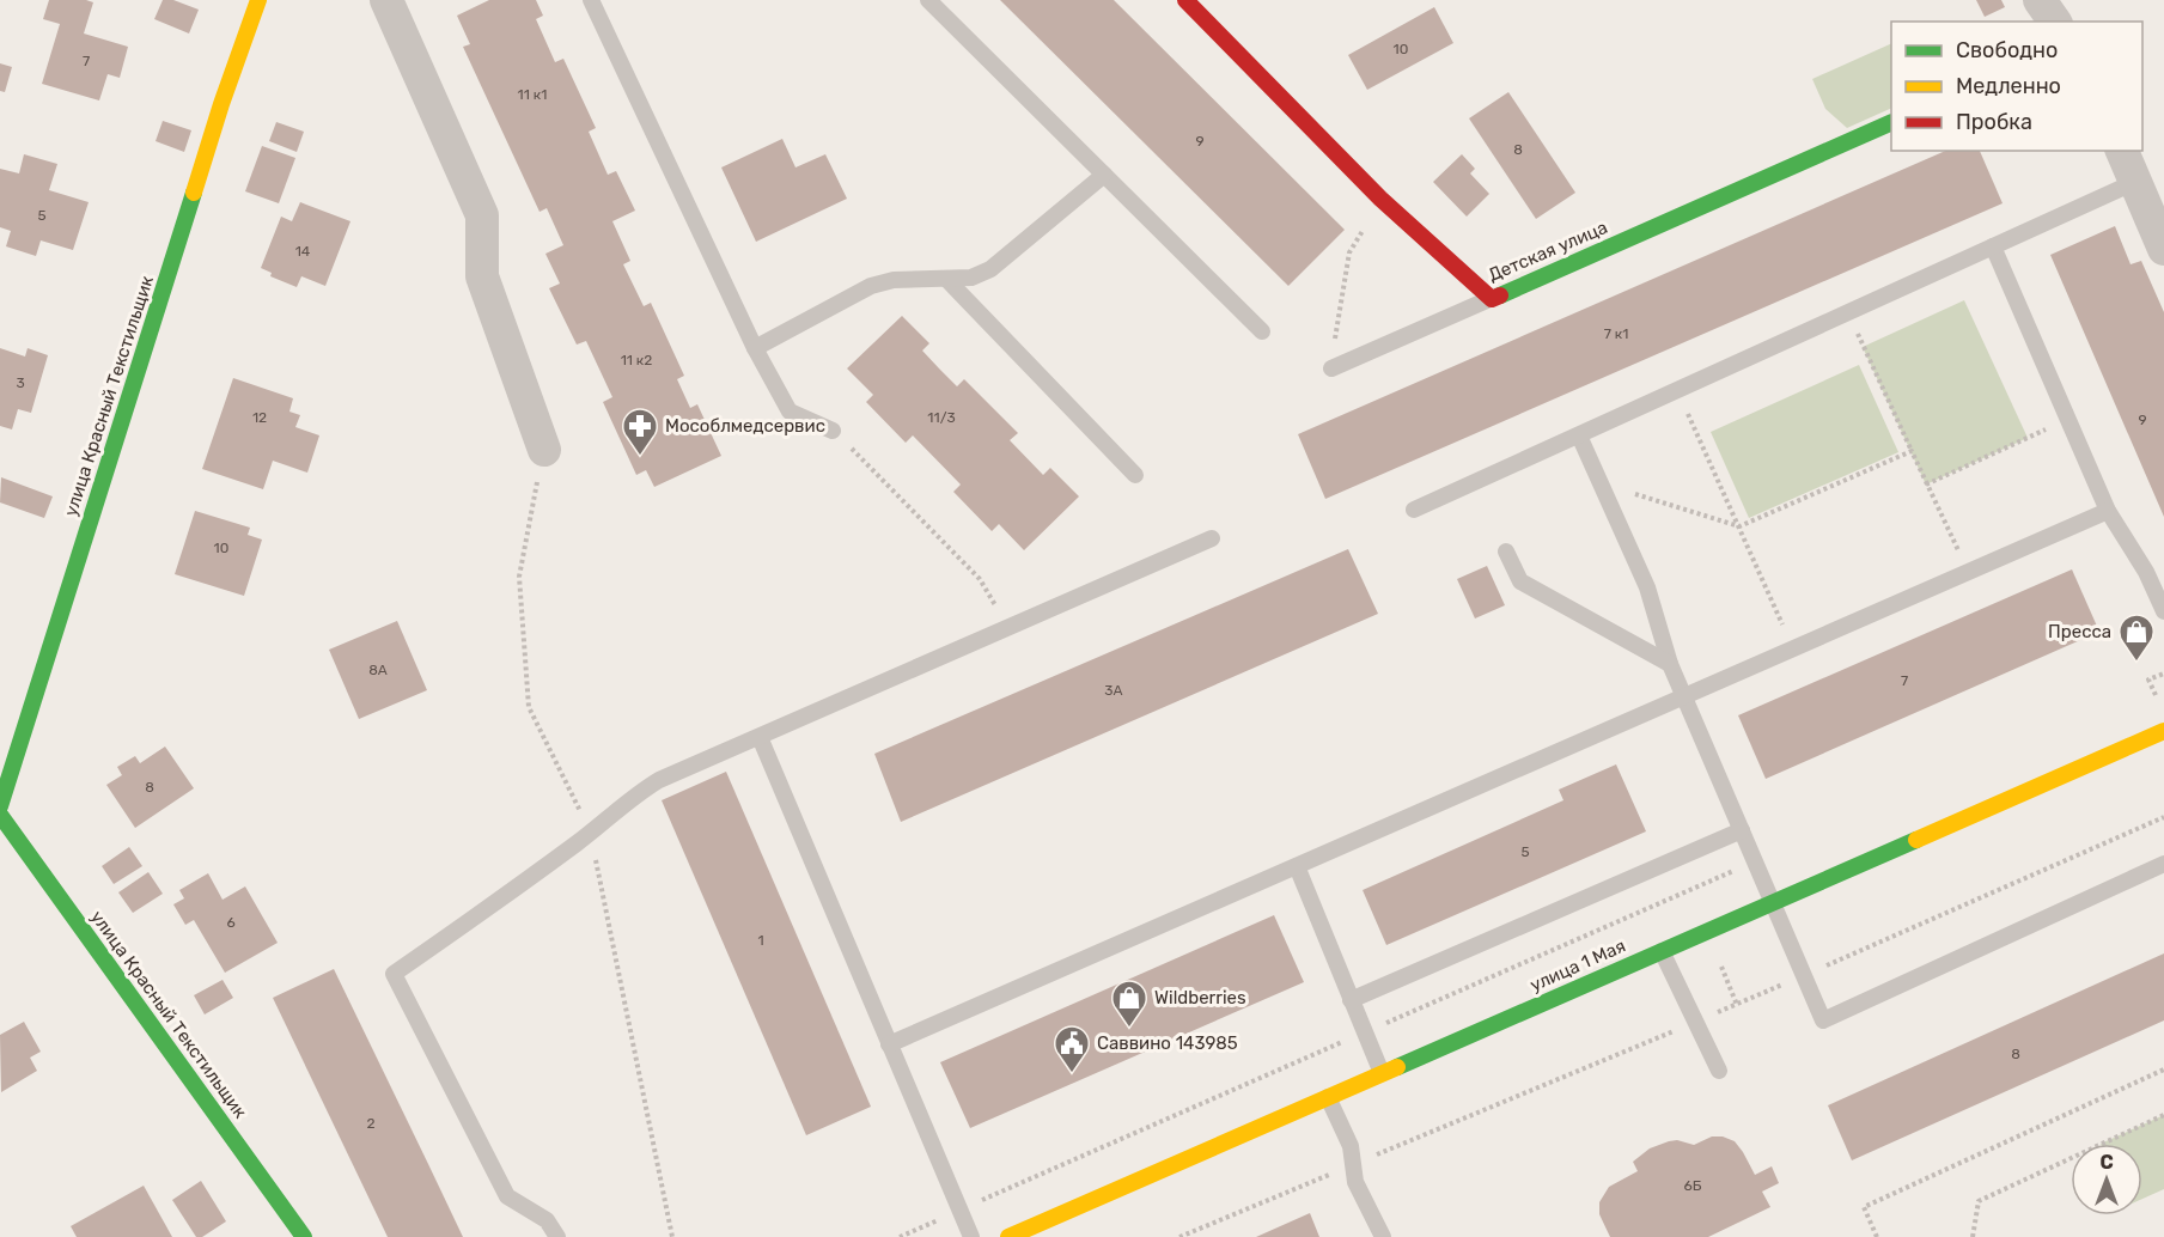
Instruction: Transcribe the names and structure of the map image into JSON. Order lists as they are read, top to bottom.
{
  "streets": {
    "street": ["Детская улица", "улица Красный Текстильщик", "улица 1 Мая"]
  },
  "places": {
    "pharmacy": ["Мособлмедсервис"],
    "shop": ["Пресса", "Wildberries"],
    "public building": ["Саввино 143985"]
  },
  "house_numbers": [
    "10",
    "7",
    "11 к1",
    "9",
    "8",
    "5",
    "14",
    "7 к1",
    "11 к2",
    "3",
    "12",
    "11/3",
    "9",
    "10",
    "8А",
    "7",
    "3А",
    "8",
    "5",
    "6",
    "1",
    "8",
    "2",
    "6Б"
  ],
  "legend": ["Свободно", "Медленно", "Пробка"],
  "north": "top"
}
